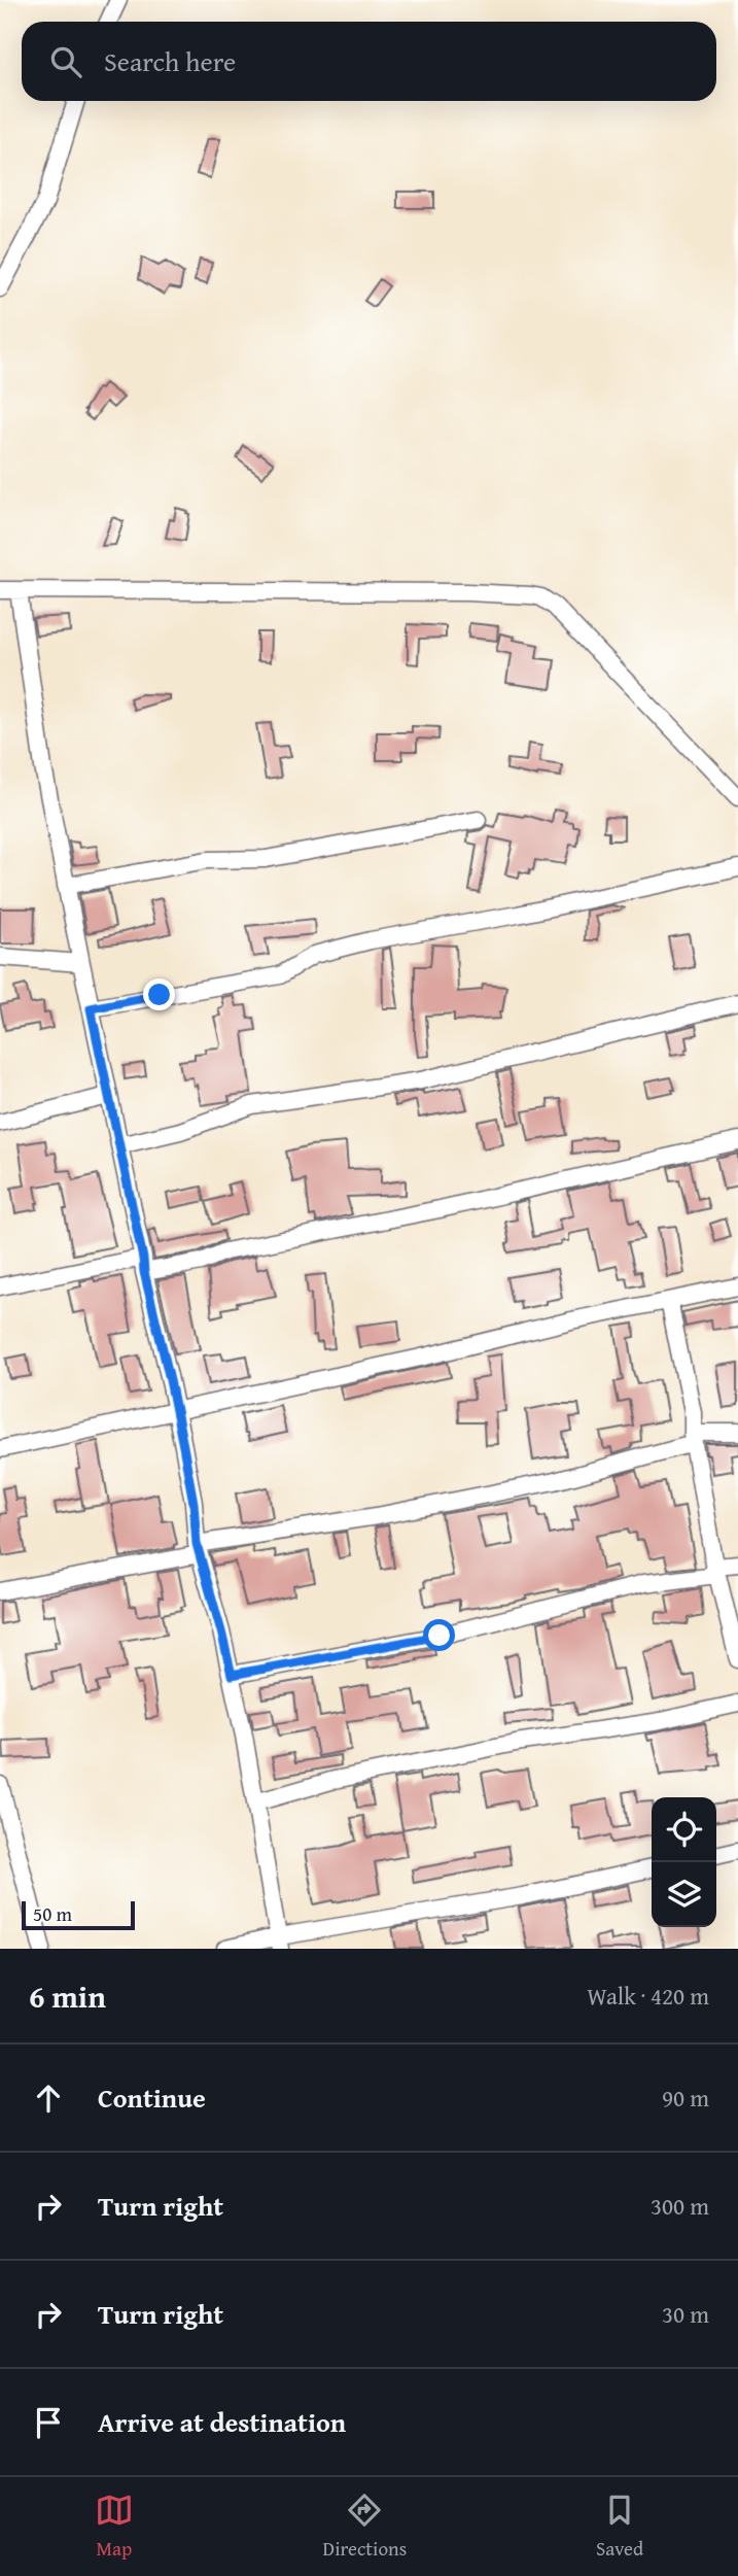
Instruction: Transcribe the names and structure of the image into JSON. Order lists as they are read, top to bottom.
{
  "scale_bar": "50 m",
  "page": {
    "search": "Search here",
    "scale": "50 m",
    "heading": ["6 min", "Walk · 420 m"],
    "list": [
      ["Continue", "90 m"],
      ["Turn right", "300 m"],
      ["Turn right", "30 m"],
      "Arrive at destination"
    ],
    "nav": ["Map", "Directions", "Saved"]
  }
}
